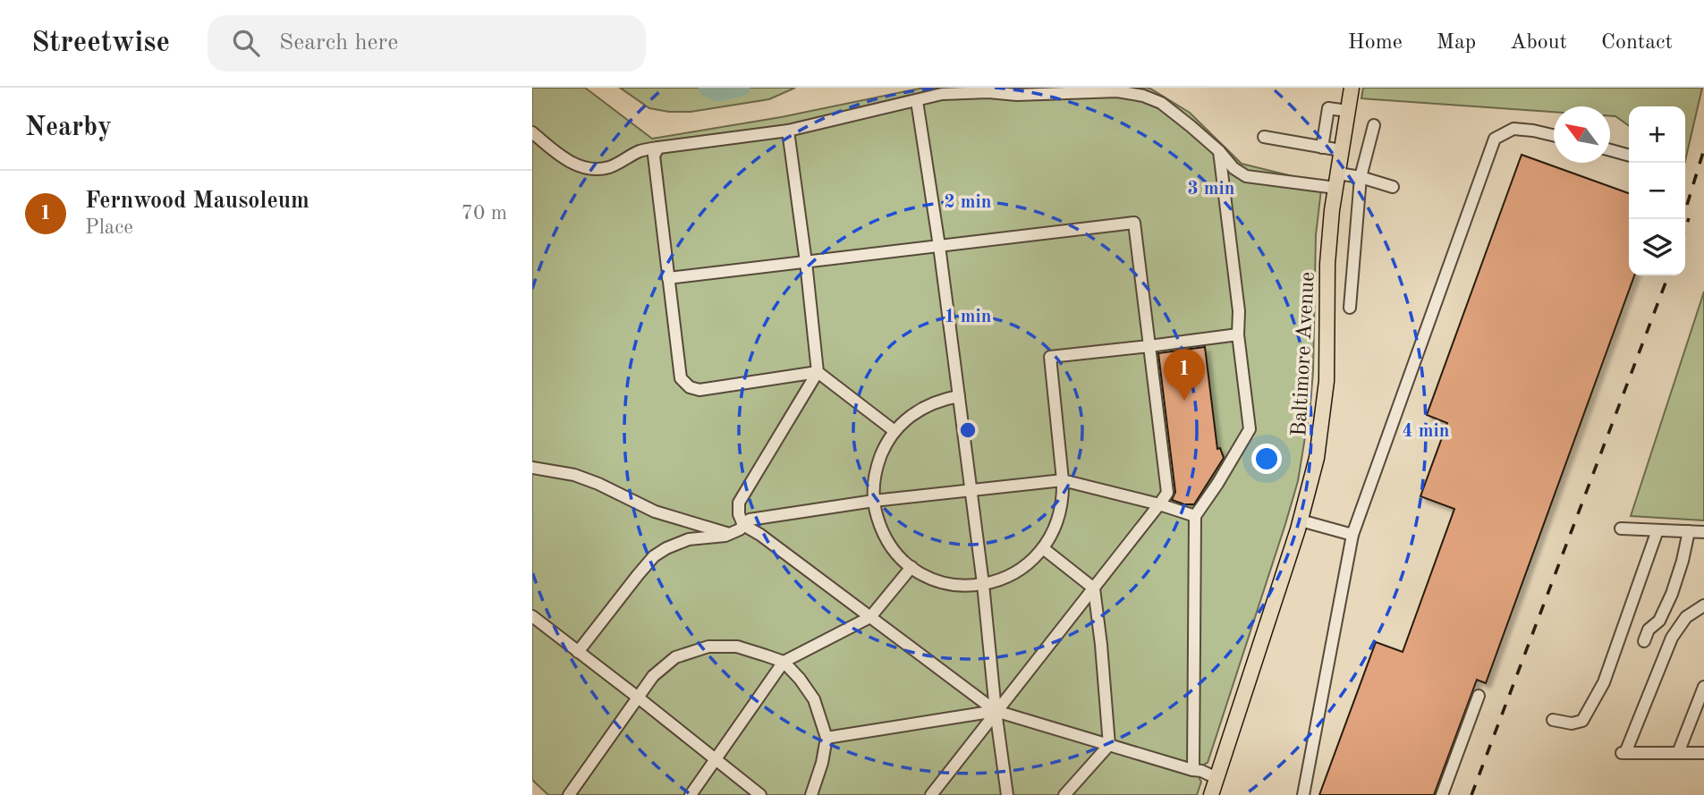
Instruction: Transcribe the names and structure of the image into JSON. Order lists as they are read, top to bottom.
{
  "streets": {
    "main road": ["Baltimore Avenue"]
  },
  "north": "top left",
  "page": {
    "header": "Streetwise",
    "search": "Search here",
    "nav": [
      "Home",
      "Map",
      "About",
      "Contact"
    ],
    "heading": "Nearby",
    "map_buttons": ["+", "−"],
    "list": [
      {
        "mark": "1",
        "name": "Fernwood Mausoleum",
        "note": "Place",
        "value": "70 m"
      }
    ],
    "pins": "1"
  },
  "rings": [
    "3 min",
    "2 min",
    "1 min",
    "4 min"
  ]
}
